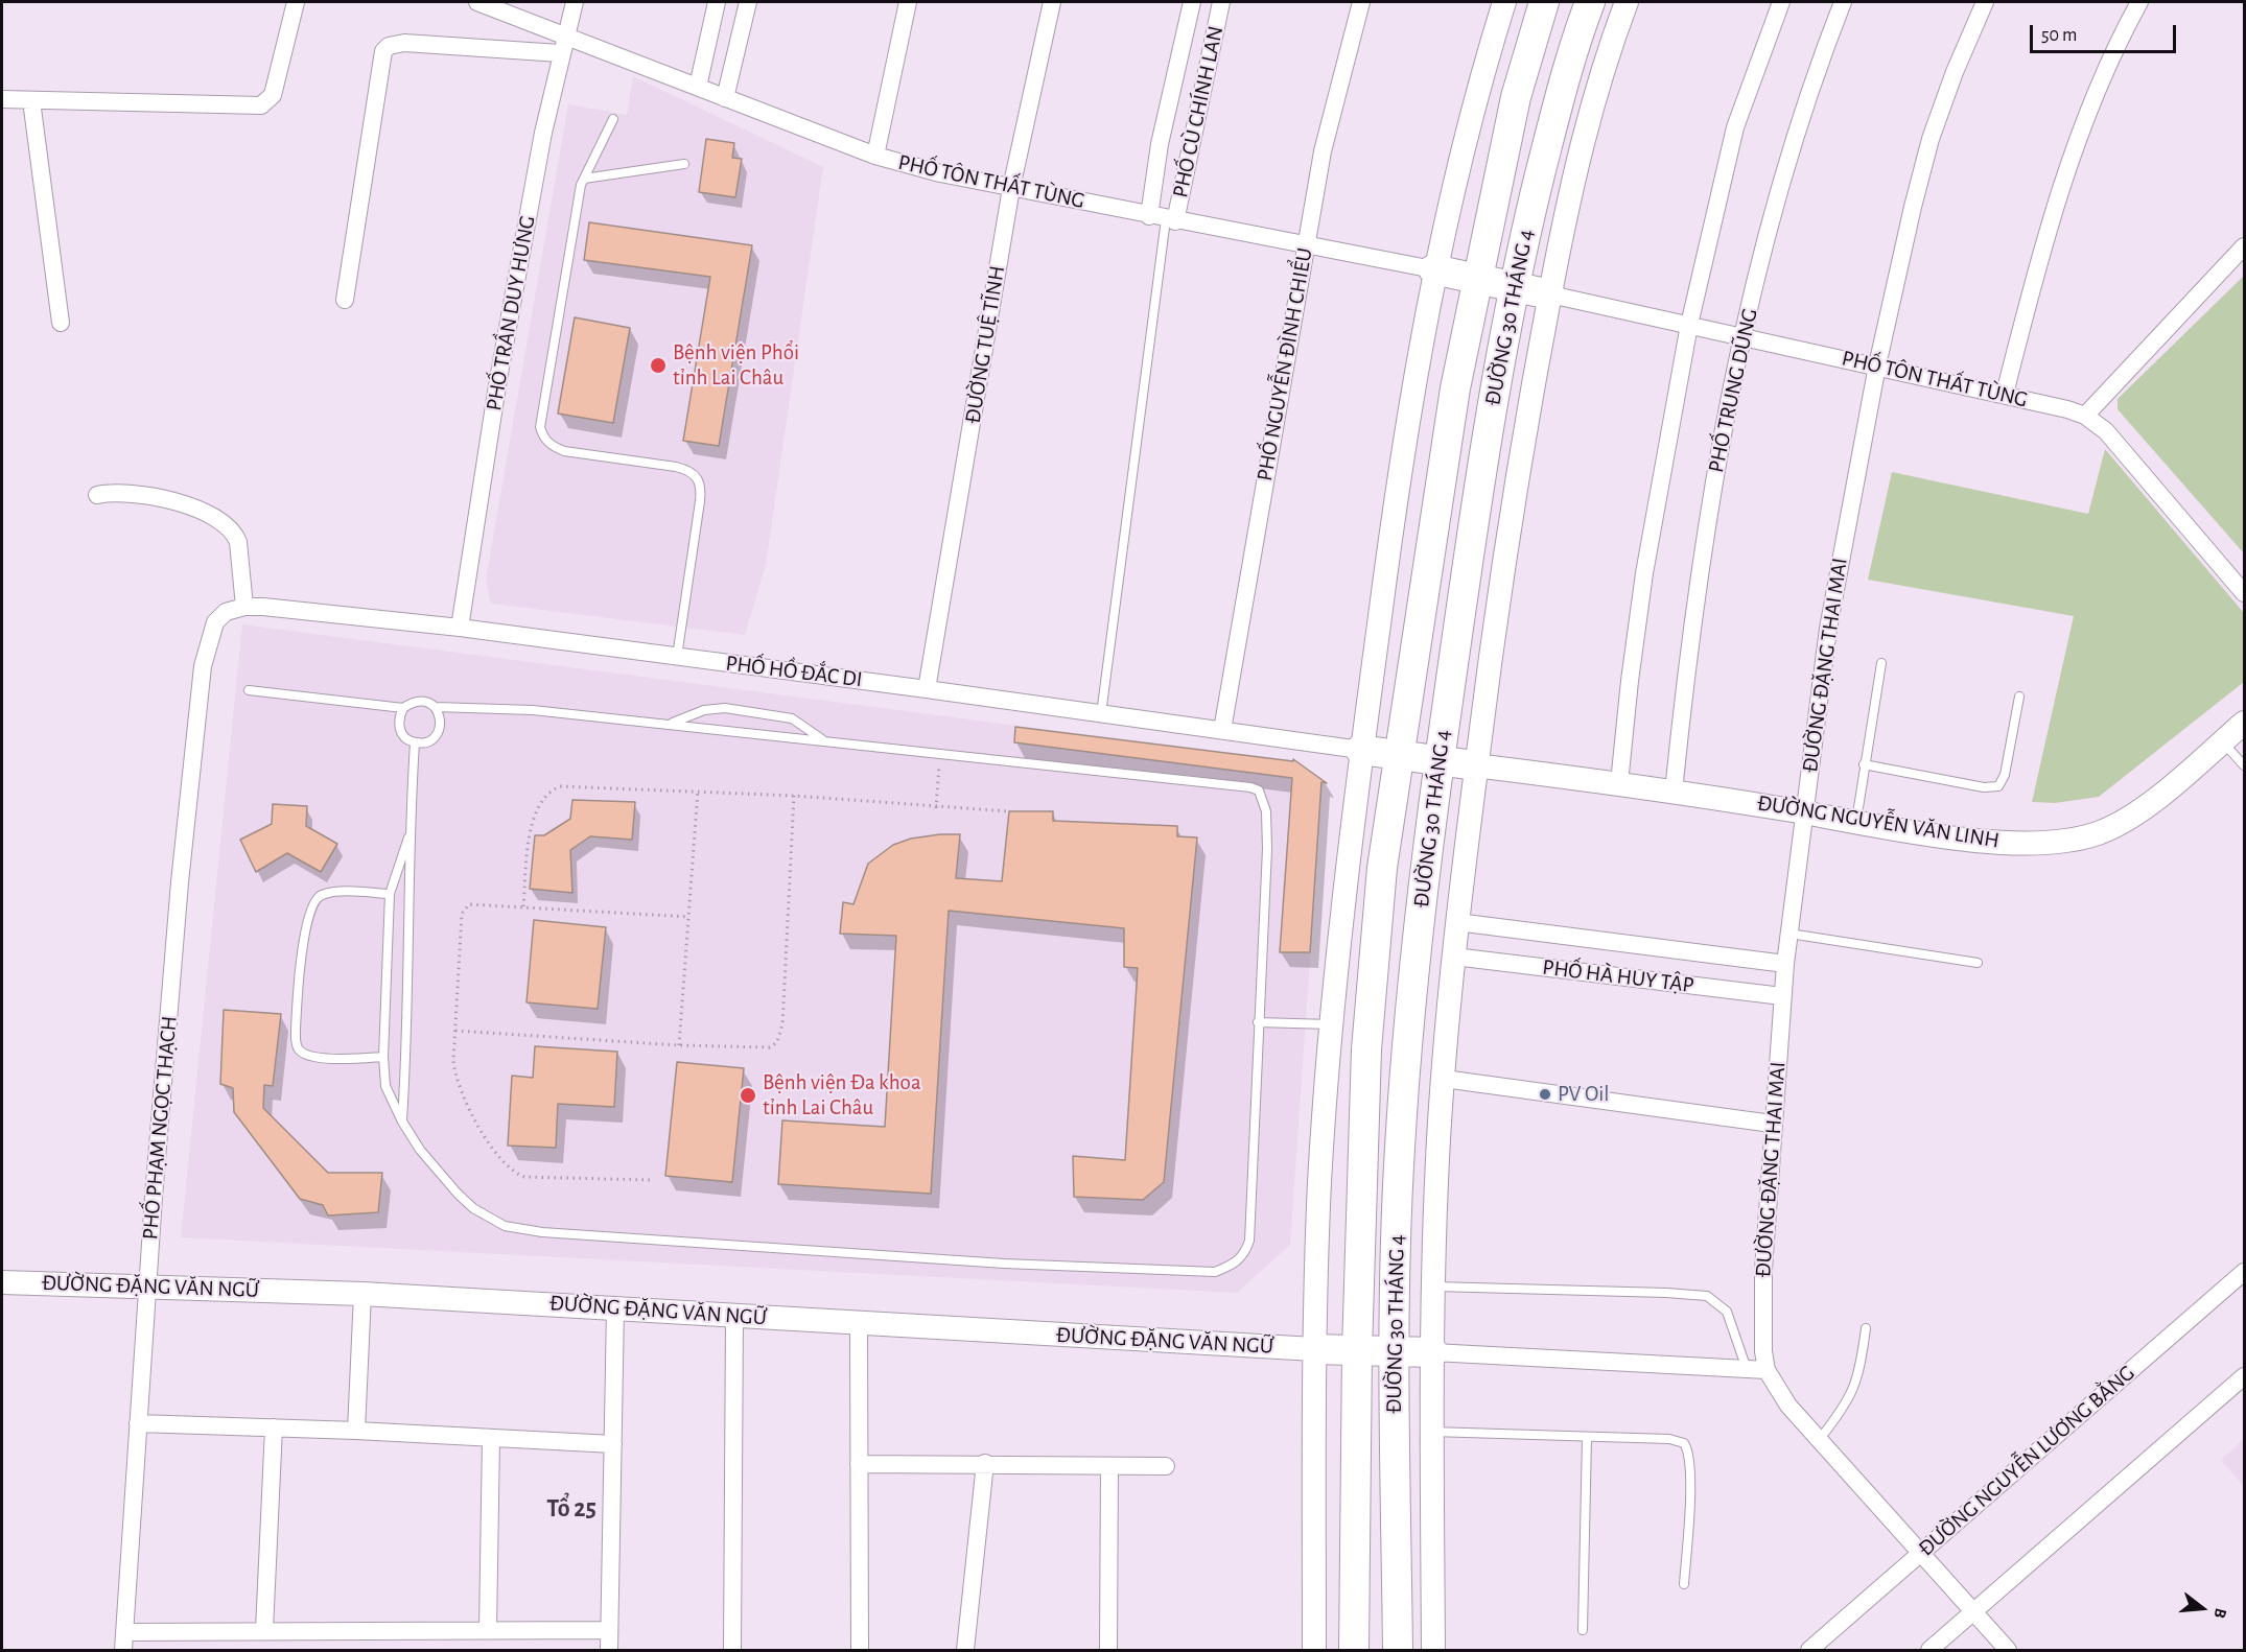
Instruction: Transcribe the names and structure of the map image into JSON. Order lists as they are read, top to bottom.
{
  "streets": {
    "highway": ["ĐƯỜNG 30 THÁNG 4"],
    "street": [
      "PHỐ CÙ CHÍNH LAN",
      "PHỐ TÔN THẤT TÙNG",
      "PHỐ TRẦN DUY HƯNG",
      "ĐƯỜNG TUỆ TĨNH",
      "PHỐ NGUYỄN ĐÌNH CHIỂU",
      "PHỐ TRUNG DŨNG",
      "ĐƯỜNG ĐẶNG THAI MAI",
      "PHỐ HỒ ĐẮC DI",
      "ĐƯỜNG NGUYỄN VĂN LINH",
      "PHỐ HÀ HUY TẬP",
      "PHỐ PHẠM NGỌC THẠCH",
      "ĐƯỜNG ĐẶNG VĂN NGỮ",
      "ĐƯỜNG NGUYỄN LƯƠNG BẰNG"
    ]
  },
  "crossings": [
    ["PHỐ CÙ CHÍNH LAN", "PHỐ TÔN THẤT TÙNG"],
    ["PHỐ TÔN THẤT TÙNG", "PHỐ TRẦN DUY HƯNG"],
    ["PHỐ TÔN THẤT TÙNG", "ĐƯỜNG 30 THÁNG 4"],
    ["PHỐ TÔN THẤT TÙNG", "ĐƯỜNG TUỆ TĨNH"],
    ["PHỐ TÔN THẤT TÙNG", "PHỐ NGUYỄN ĐÌNH CHIỂU"],
    ["PHỐ TÔN THẤT TÙNG", "PHỐ TRUNG DŨNG"],
    ["PHỐ TÔN THẤT TÙNG", "ĐƯỜNG ĐẶNG THAI MAI"],
    ["PHỐ TRẦN DUY HƯNG", "PHỐ HỒ ĐẮC DI"],
    ["ĐƯỜNG 30 THÁNG 4", "ĐƯỜNG NGUYỄN VĂN LINH"],
    ["ĐƯỜNG 30 THÁNG 4", "PHỐ HÀ HUY TẬP"],
    ["ĐƯỜNG TUỆ TĨNH", "PHỐ HỒ ĐẮC DI"],
    ["PHỐ NGUYỄN ĐÌNH CHIỂU", "PHỐ HỒ ĐẮC DI"],
    ["PHỐ TRUNG DŨNG", "ĐƯỜNG NGUYỄN VĂN LINH"],
    ["ĐƯỜNG ĐẶNG THAI MAI", "ĐƯỜNG NGUYỄN VĂN LINH"],
    ["ĐƯỜNG ĐẶNG THAI MAI", "PHỐ HÀ HUY TẬP"],
    ["ĐƯỜNG ĐẶNG THAI MAI", "ĐƯỜNG NGUYỄN LƯƠNG BẰNG"],
    ["PHỐ HỒ ĐẮC DI", "PHỐ PHẠM NGỌC THẠCH"],
    ["PHỐ PHẠM NGỌC THẠCH", "ĐƯỜNG ĐẶNG VĂN NGỮ"]
  ],
  "districts": ["Tổ 25"],
  "places": ["Bệnh viện Phổi tỉnh Lai Châu", "PV Oil", "Bệnh viện Đa khoa tỉnh Lai Châu"],
  "scale_bar": "50 m",
  "north": "right"
}
